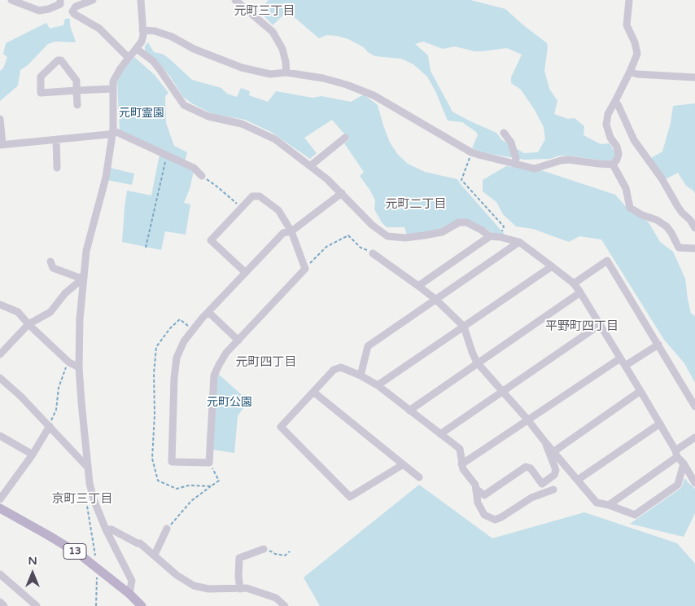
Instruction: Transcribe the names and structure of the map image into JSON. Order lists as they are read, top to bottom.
{
  "streets": {
    "main road": ["13"]
  },
  "districts": [
    "元町三丁目",
    "元町二丁目",
    "平野町四丁目",
    "元町四丁目",
    "京町三丁目"
  ],
  "parks": ["元町霊園", "元町公園"],
  "north": "top"
}
